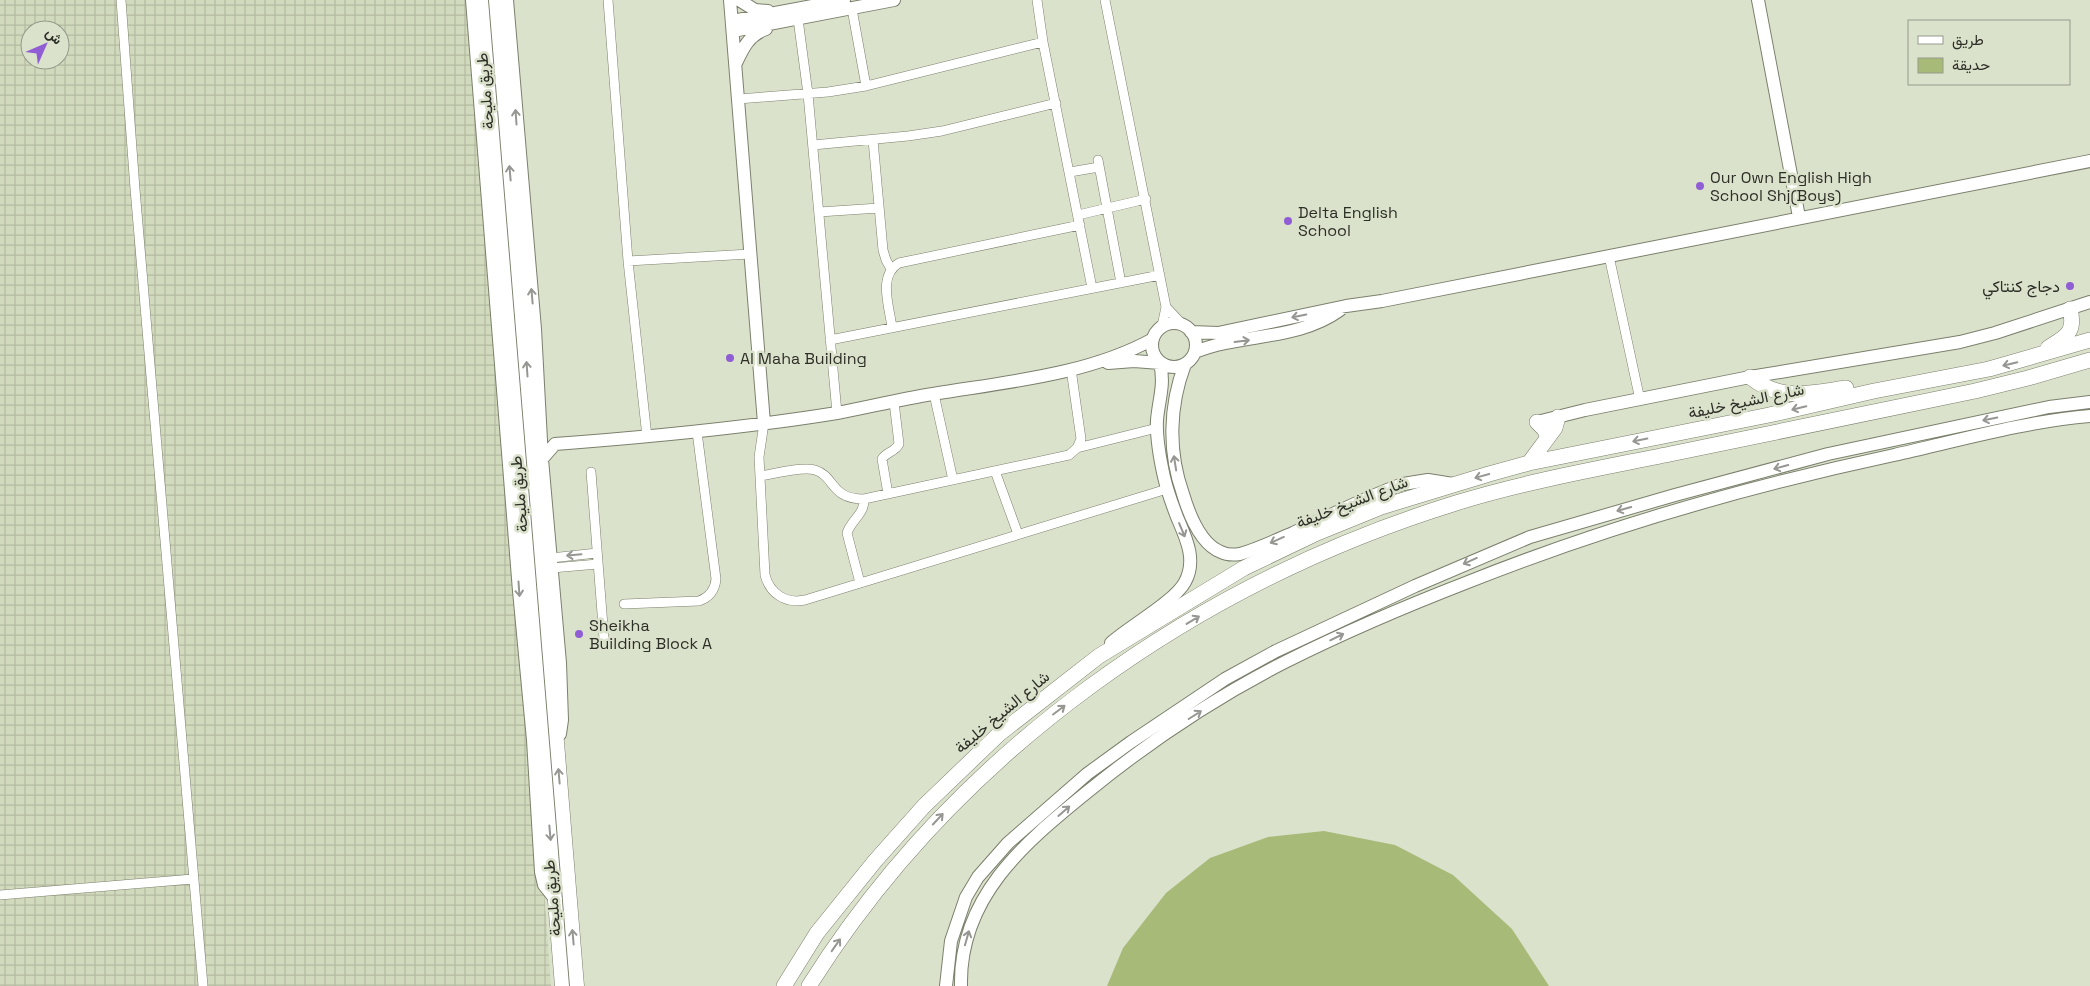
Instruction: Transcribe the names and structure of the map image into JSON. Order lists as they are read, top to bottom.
{
  "streets": {
    "highway": ["شارع الشيخ خليفة"],
    "main road": ["طريق مليحة"]
  },
  "places": [
    "Our Own English High School Shj(Boys)",
    "Delta English School",
    "دجاج كنتاكي",
    "Al Maha Building",
    "Sheikha Building Block A"
  ],
  "legend": ["طريق", "حديقة"],
  "north": "top right"
}
